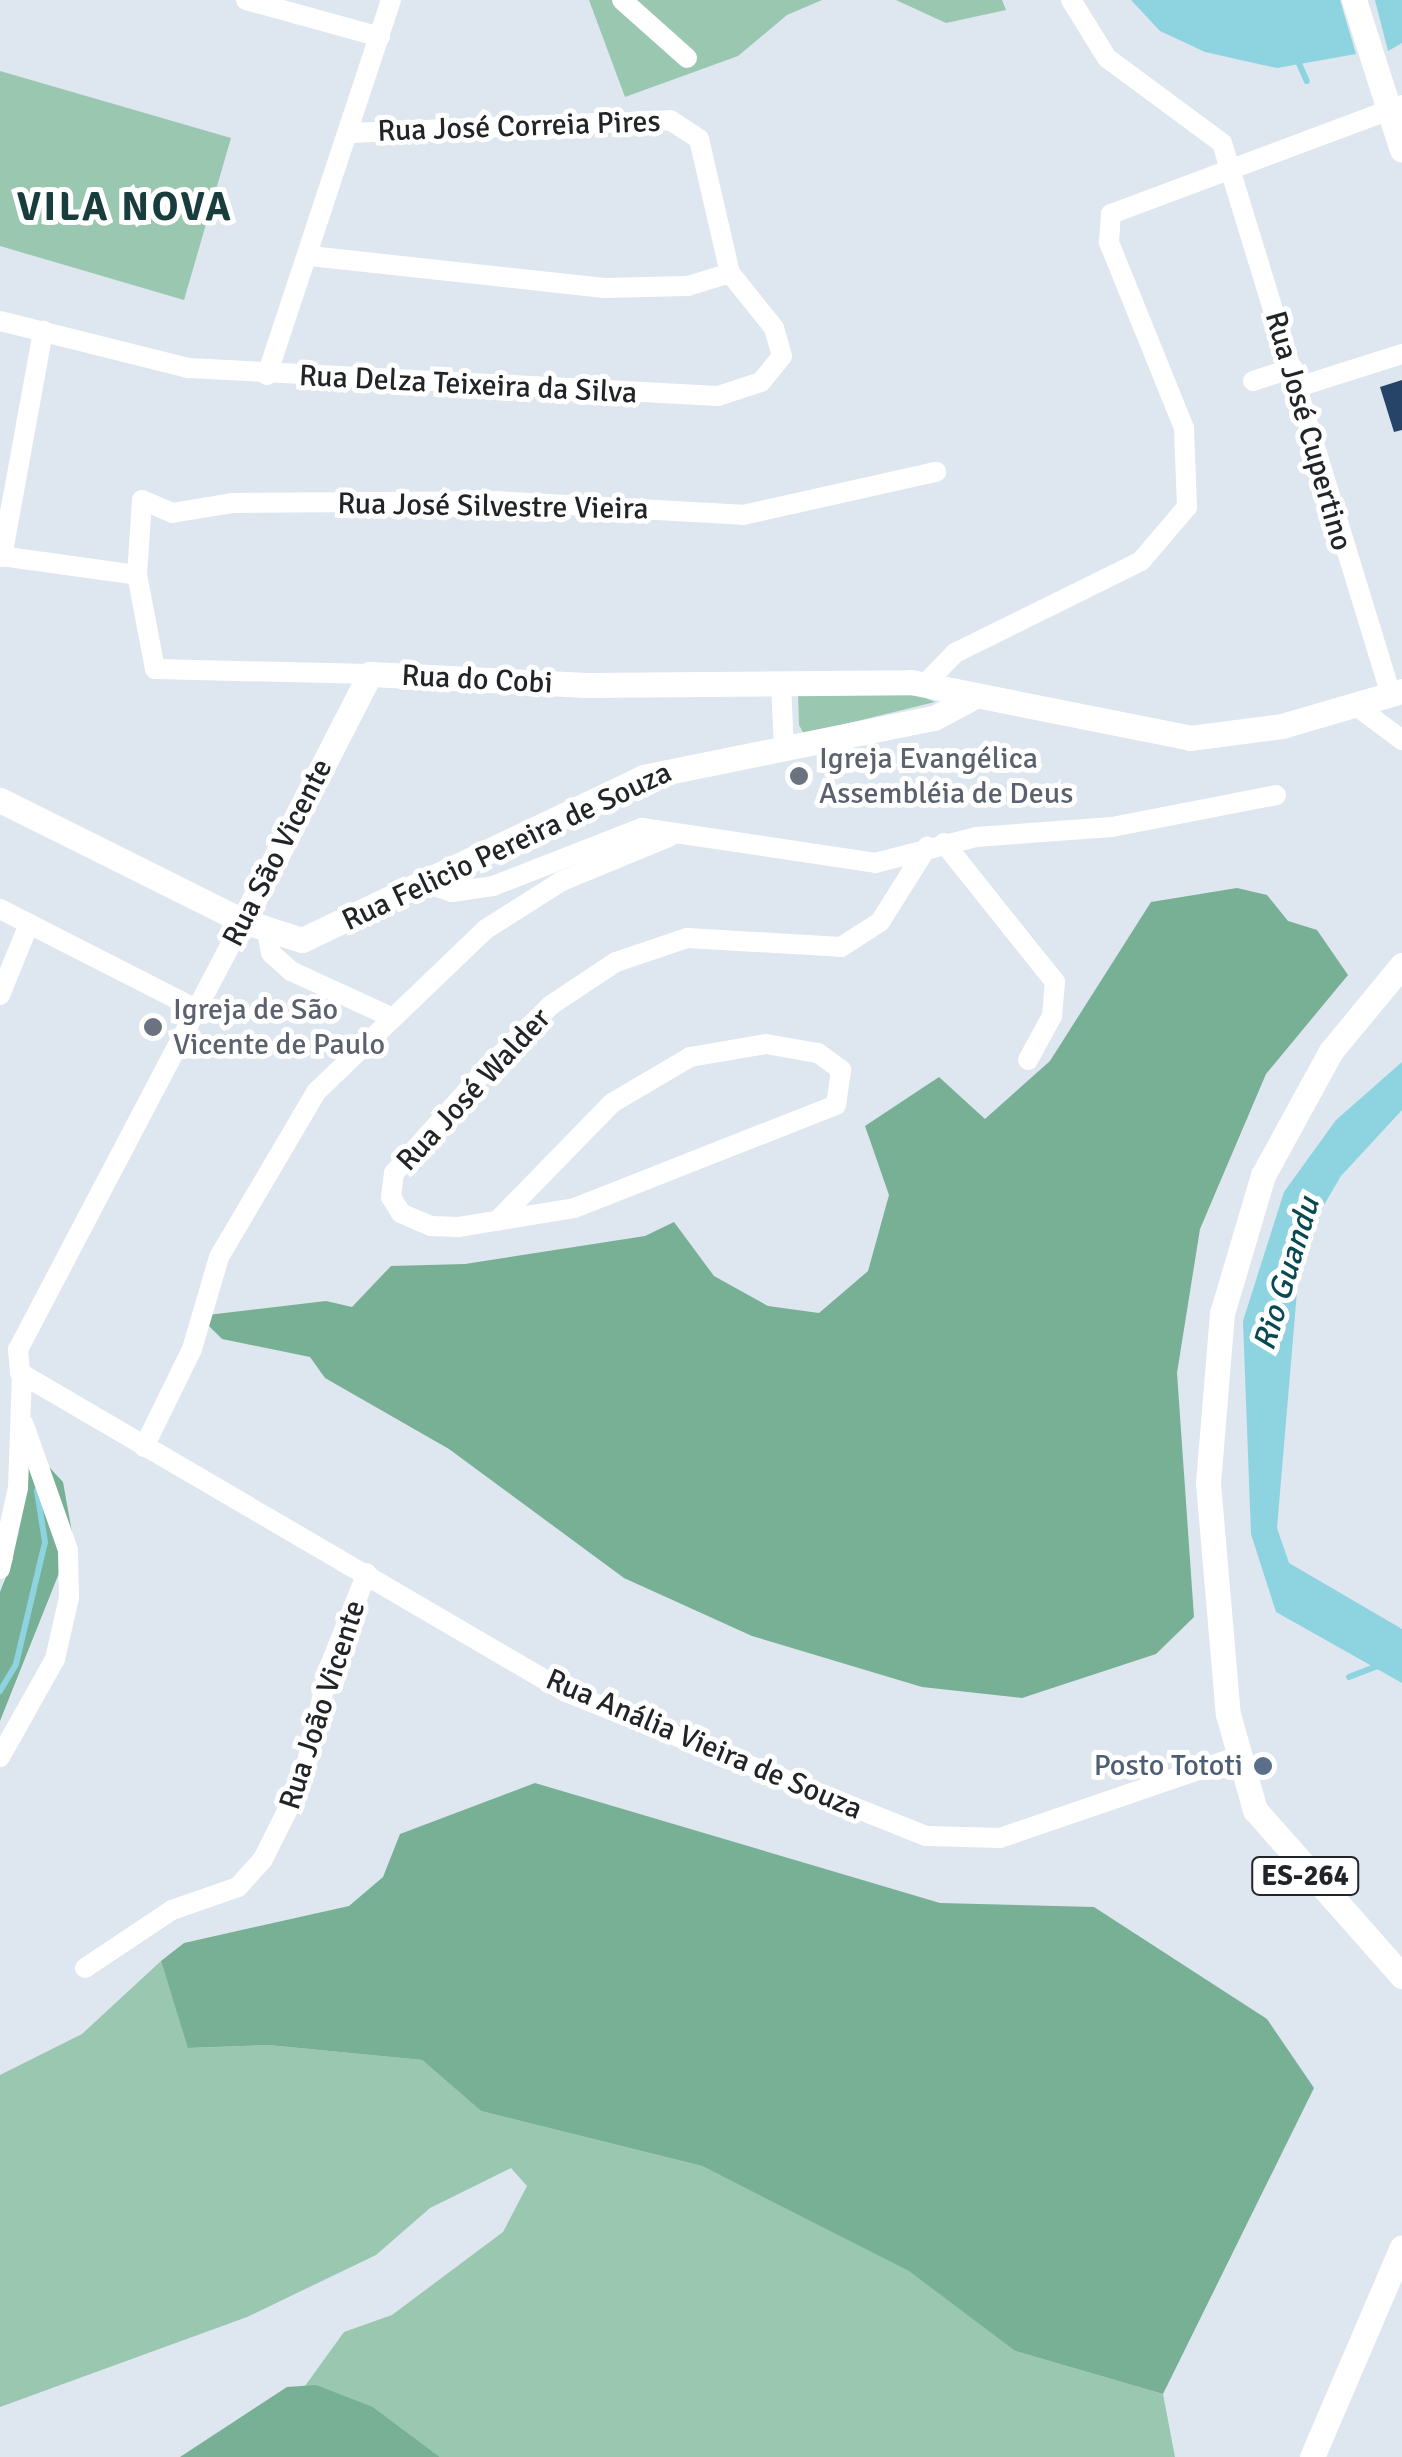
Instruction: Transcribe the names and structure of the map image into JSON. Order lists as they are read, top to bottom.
{
  "streets": {
    "main road": [
      "Rua do Cobi",
      "Rua Felicio Pereira de Souza",
      "Rua São Vicente",
      "ES-264"
    ],
    "street": [
      "Rua José Correia Pires",
      "Rua Delza Teixeira da Silva",
      "Rua José Cupertino",
      "Rua José Silvestre Vieira",
      "Rua José Walder",
      "Rua João Vicente",
      "Rua Anália Vieira de Souza"
    ]
  },
  "crossings": [
    ["Rua José Correia Pires", "Rua Delza Teixeira da Silva"],
    ["Rua José Silvestre Vieira", "Rua do Cobi"],
    ["Rua do Cobi", "Rua Felicio Pereira de Souza"],
    ["Rua do Cobi", "Rua São Vicente"],
    ["Rua Felicio Pereira de Souza", "Rua São Vicente"],
    ["Rua João Vicente", "Rua Anália Vieira de Souza"],
    ["Rua Anália Vieira de Souza", "ES-264"]
  ],
  "districts": ["VILA NOVA"],
  "water": ["Rio Guandu"],
  "places": ["Igreja Evangélica Assembléia de Deus", "Igreja de São Vicente de Paulo", "Posto Tototi"]
}
